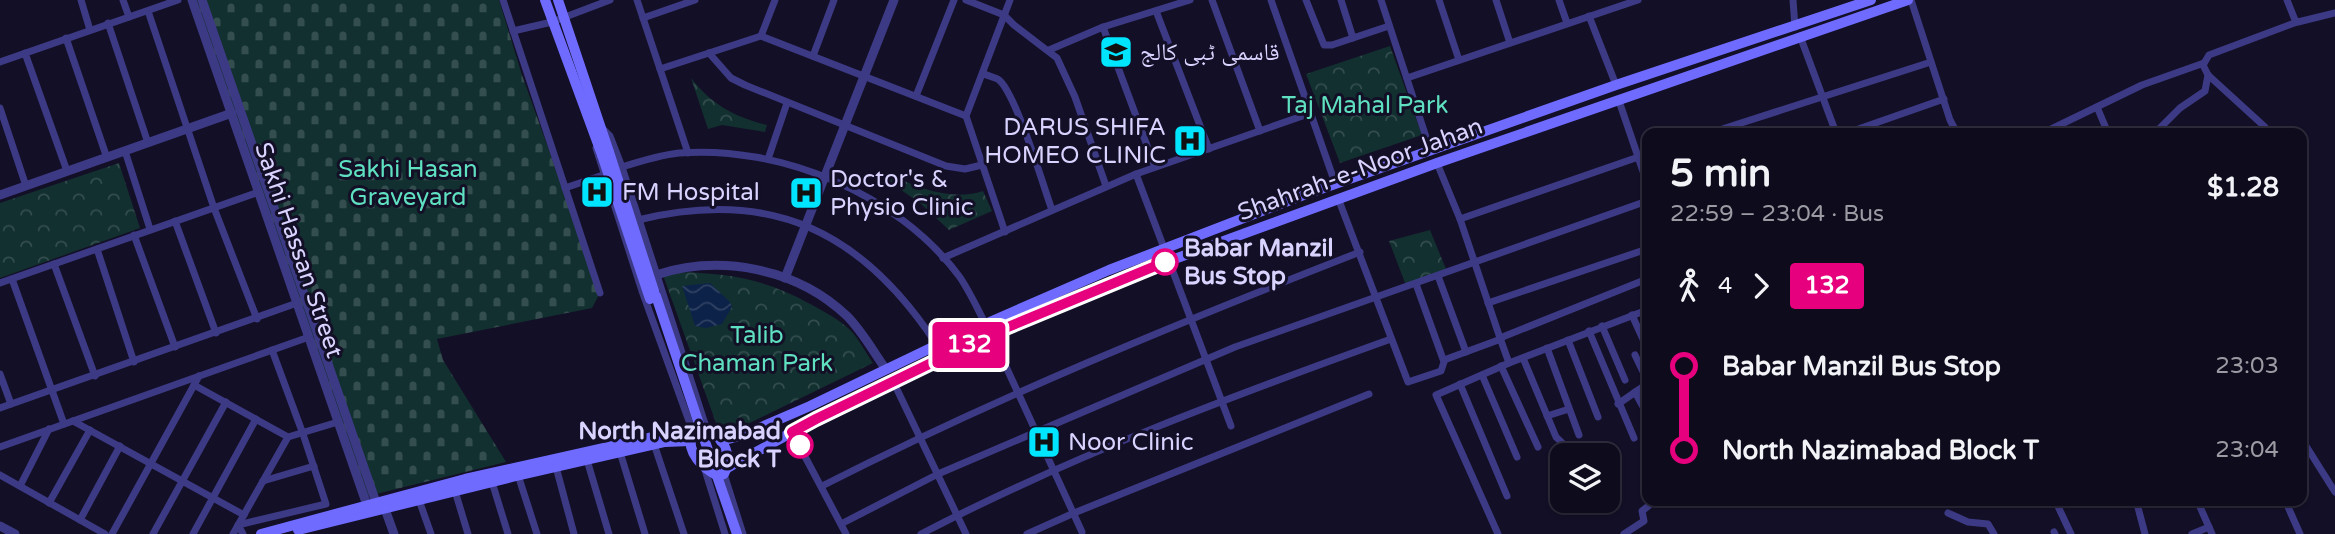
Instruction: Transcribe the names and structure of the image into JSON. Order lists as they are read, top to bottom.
{
  "streets": {
    "main road": ["Shahrah-e-Noor Jahan"],
    "street": ["Sakhi Hassan Street"]
  },
  "parks": ["Taj Mahal Park", "Sakhi Hasan Graveyard", "Talib Chaman Park"],
  "places": {
    "school or university": ["قاسمی ٹبی کالج"],
    "hospital": [
      "DARUS SHIFA HOMEO CLINIC",
      "FM Hospital",
      "Doctor's & Physio Clinic",
      "Noor Clinic"
    ],
    "other": ["Babar Manzil Bus Stop", "North Nazimabad Block T"]
  },
  "lines": ["bus line 132"],
  "page": {
    "on_map": "132",
    "heading": ["5 min", "22:59 – 23:04 · Bus", "$1.28"],
    "legs": ["4", "132"],
    "list": [
      {
        "name": "Babar Manzil Bus Stop",
        "value": "23:03"
      },
      {
        "name": "North Nazimabad Block T",
        "value": "23:04"
      }
    ]
  }
}
